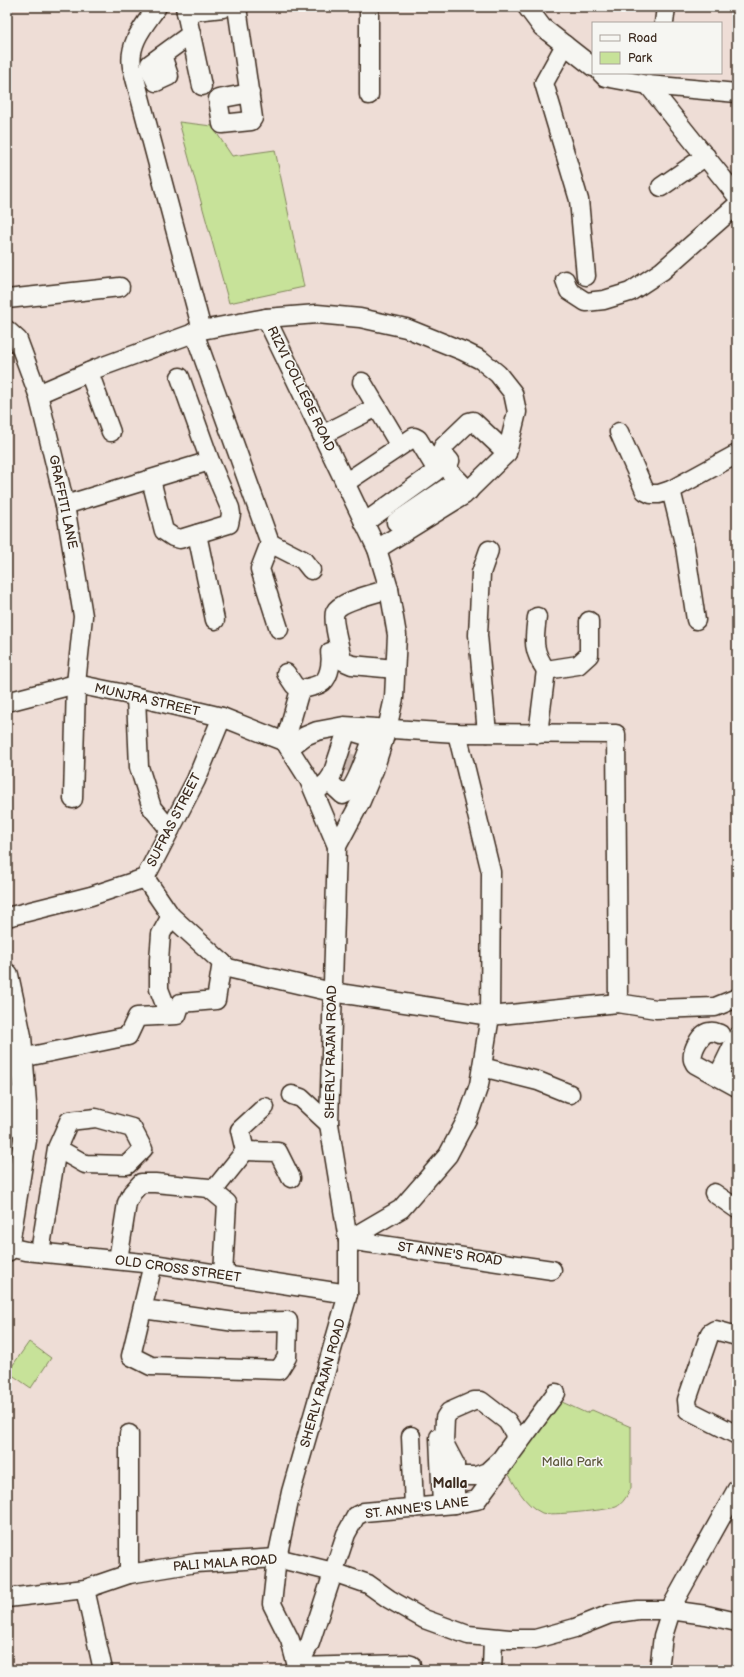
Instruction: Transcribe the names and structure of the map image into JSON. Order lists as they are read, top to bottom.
{
  "streets": {
    "street": [
      "RIZVI COLLEGE ROAD",
      "GRAFFITI LANE",
      "MUNJRA STREET",
      "SUFRAS STREET",
      "SHERLY RAJAN ROAD",
      "ST ANNE'S ROAD",
      "OLD CROSS STREET",
      "ST. ANNE'S LANE",
      "PALI MALA ROAD"
    ]
  },
  "crossings": [
    ["RIZVI COLLEGE ROAD", "GRAFFITI LANE"],
    ["RIZVI COLLEGE ROAD", "SHERLY RAJAN ROAD"],
    ["GRAFFITI LANE", "MUNJRA STREET"],
    ["MUNJRA STREET", "SUFRAS STREET"],
    ["SHERLY RAJAN ROAD", "ST ANNE'S ROAD"],
    ["SHERLY RAJAN ROAD", "OLD CROSS STREET"],
    ["SHERLY RAJAN ROAD", "PALI MALA ROAD"],
    ["ST. ANNE'S LANE", "PALI MALA ROAD"]
  ],
  "districts": ["Malla"],
  "parks": ["Malla Park"],
  "legend": ["Road", "Park"]
}
